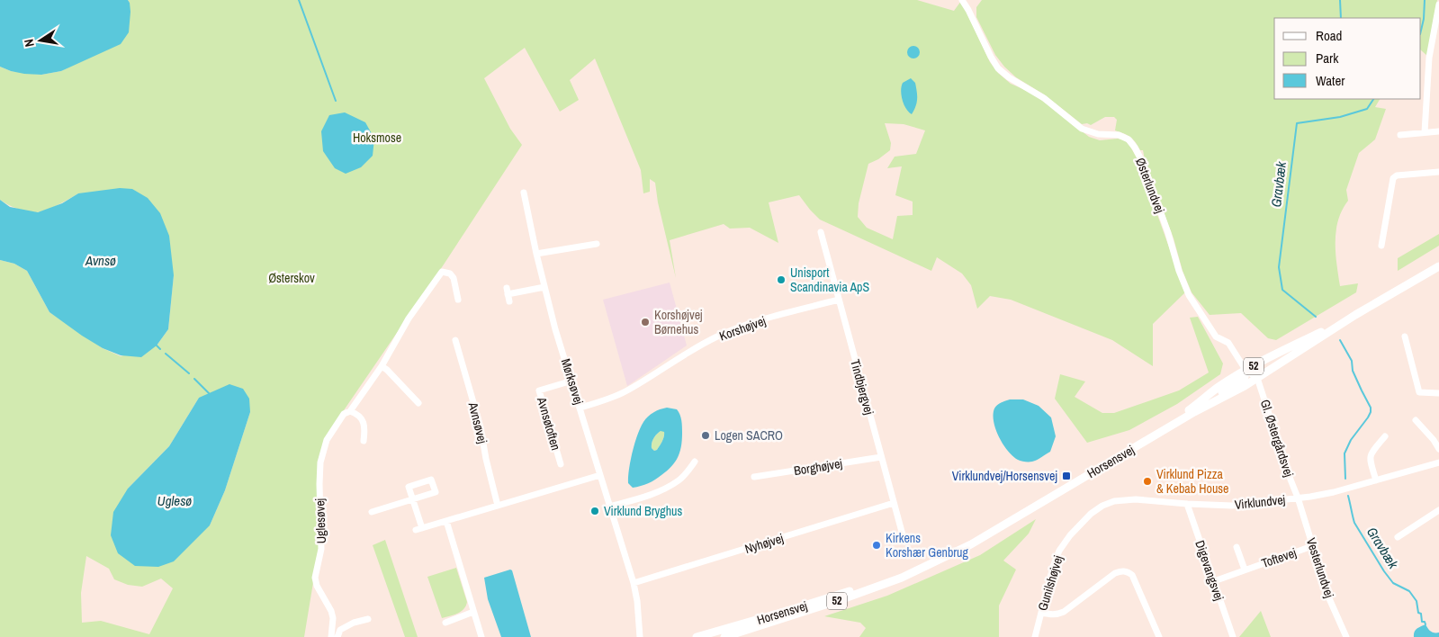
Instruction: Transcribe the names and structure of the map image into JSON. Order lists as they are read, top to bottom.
{
  "streets": {
    "main road": ["52", "Horsensvej"],
    "street": [
      "Østerlundvej",
      "Korshøjvej",
      "Mørksøvej",
      "Tindbjergvej",
      "Avnsøvej",
      "Avnsøtoften",
      "Gl. Østergårdsvej",
      "Borghøjvej",
      "Virklundvej",
      "Uglesøvej",
      "Nyhøjvej",
      "Toftevej",
      "Vesterlundvej",
      "Digevangsvej",
      "Gunilshøjvej"
    ]
  },
  "crossings": [
    ["Østerlundvej", "Gl. Østergårdsvej"],
    ["Østerlundvej", "Horsensvej"],
    ["Korshøjvej", "Mørksøvej"],
    ["Korshøjvej", "Tindbjergvej"],
    ["Mørksøvej", "Avnsøtoften"],
    ["Mørksøvej", "Nyhøjvej"],
    ["Tindbjergvej", "Borghøjvej"],
    ["Tindbjergvej", "Nyhøjvej"],
    ["Gl. Østergårdsvej", "Horsensvej"],
    ["Gl. Østergårdsvej", "Virklundvej"],
    ["Gl. Østergårdsvej", "Vesterlundvej"],
    ["Virklundvej", "Vesterlundvej"],
    ["Virklundvej", "Digevangsvej"],
    ["Virklundvej", "Gunilshøjvej"],
    ["Toftevej", "Vesterlundvej"],
    ["Toftevej", "Digevangsvej"]
  ],
  "water": ["Gravbæk", "Avnsø", "Uglesø"],
  "parks": ["Hoksmose", "Østerskov"],
  "places": {
    "other": [
      "Unisport Scandinavia ApS",
      "Korshøjvej Børnehus",
      "Logen SACRO",
      "Virklund Pizza & Kebab House",
      "Virklund Bryghus",
      "Kirkens Korshær Genbrug"
    ],
    "transit": ["Virklundvej/Horsensvej"]
  },
  "legend": ["Road", "Park", "Water"],
  "north": "left"
}
